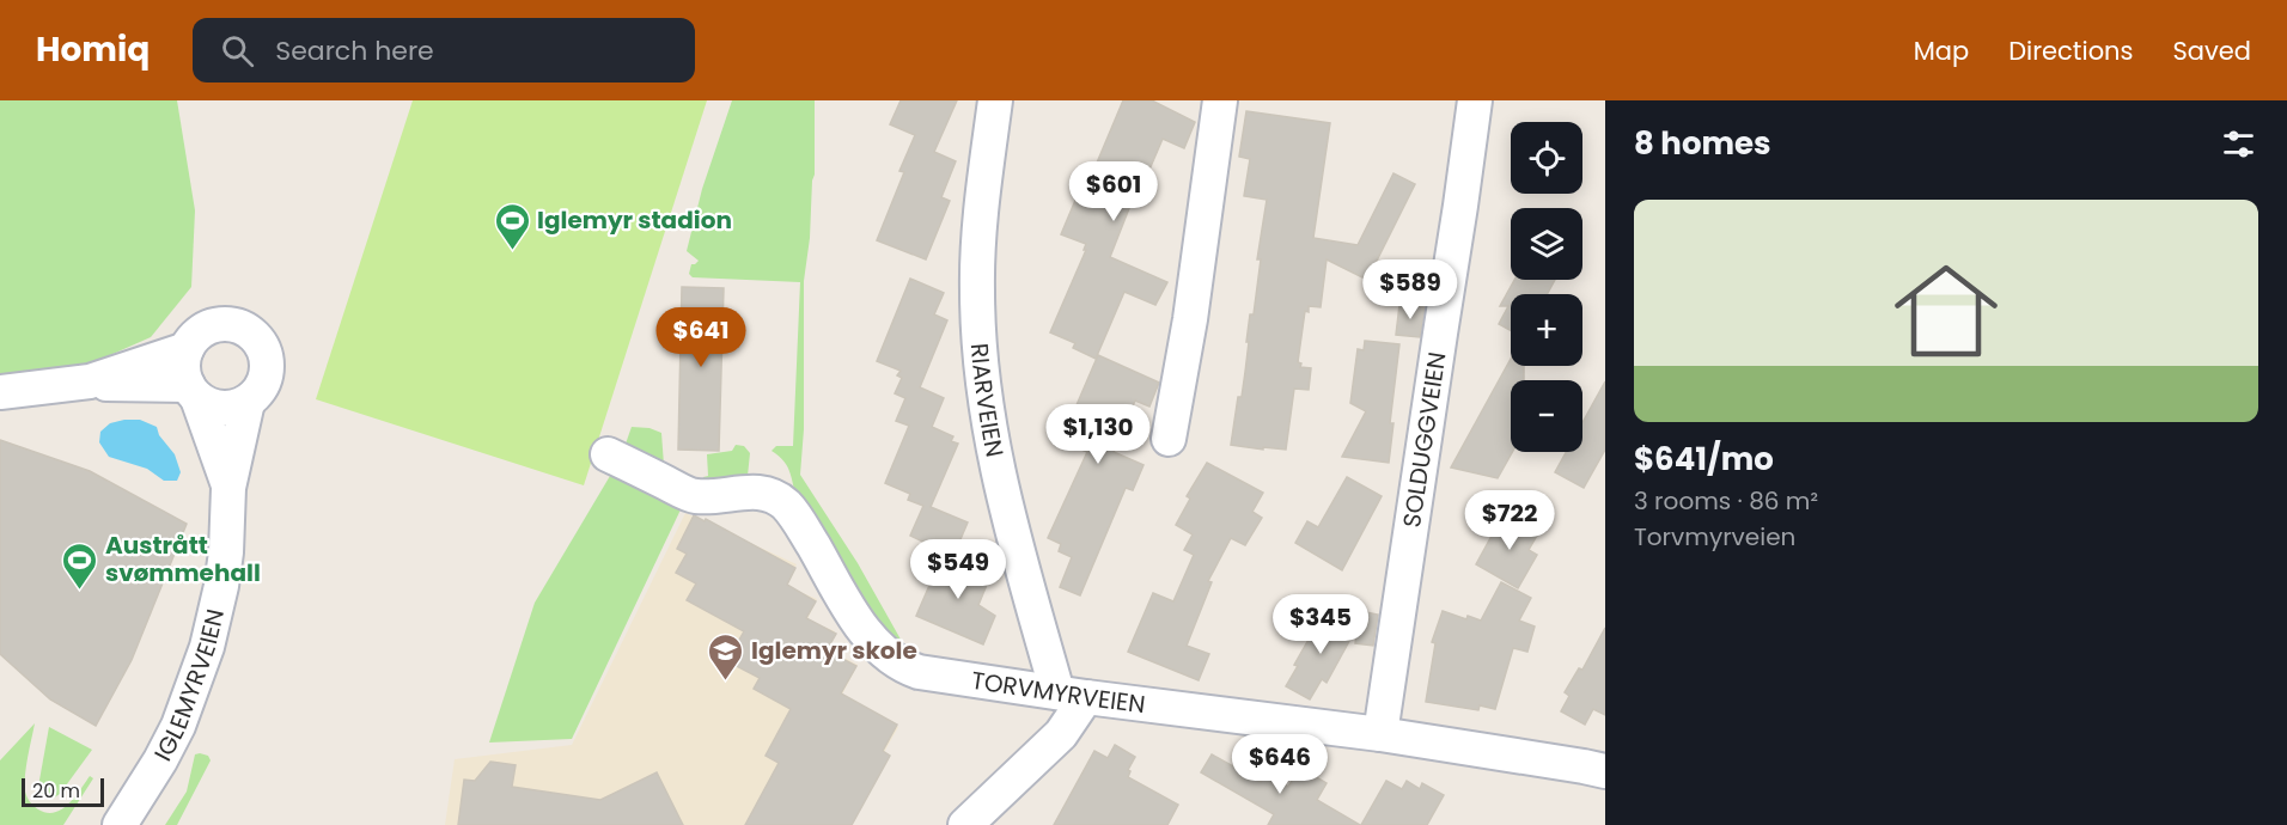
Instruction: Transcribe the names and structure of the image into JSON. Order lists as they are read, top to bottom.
{
  "streets": {
    "street": [
      "RIARVEIEN",
      "SOLDUGGVEIEN",
      "IGLEMYRVEIEN",
      "TORVMYRVEIEN"
    ]
  },
  "crossings": [
    ["RIARVEIEN", "TORVMYRVEIEN"],
    ["SOLDUGGVEIEN", "TORVMYRVEIEN"]
  ],
  "places": {
    "sports": ["Iglemyr stadion", "Austrått svømmehall"],
    "school or university": ["Iglemyr skole"]
  },
  "scale_bar": "20 m",
  "page": {
    "header": "Homiq",
    "search": "Search here",
    "nav": ["Map", "Directions", "Saved"],
    "heading": "8 homes",
    "map_buttons": ["+", "−"],
    "price": [
      "$601",
      "$589",
      "$641",
      "$1,130",
      "$722",
      "$549",
      "$345",
      "$646"
    ],
    "list": [
      {
        "name": "$641/mo",
        "note": "3 rooms · 86 m² · Torvmyrveien"
      }
    ],
    "scale": "20 m"
  }
}
